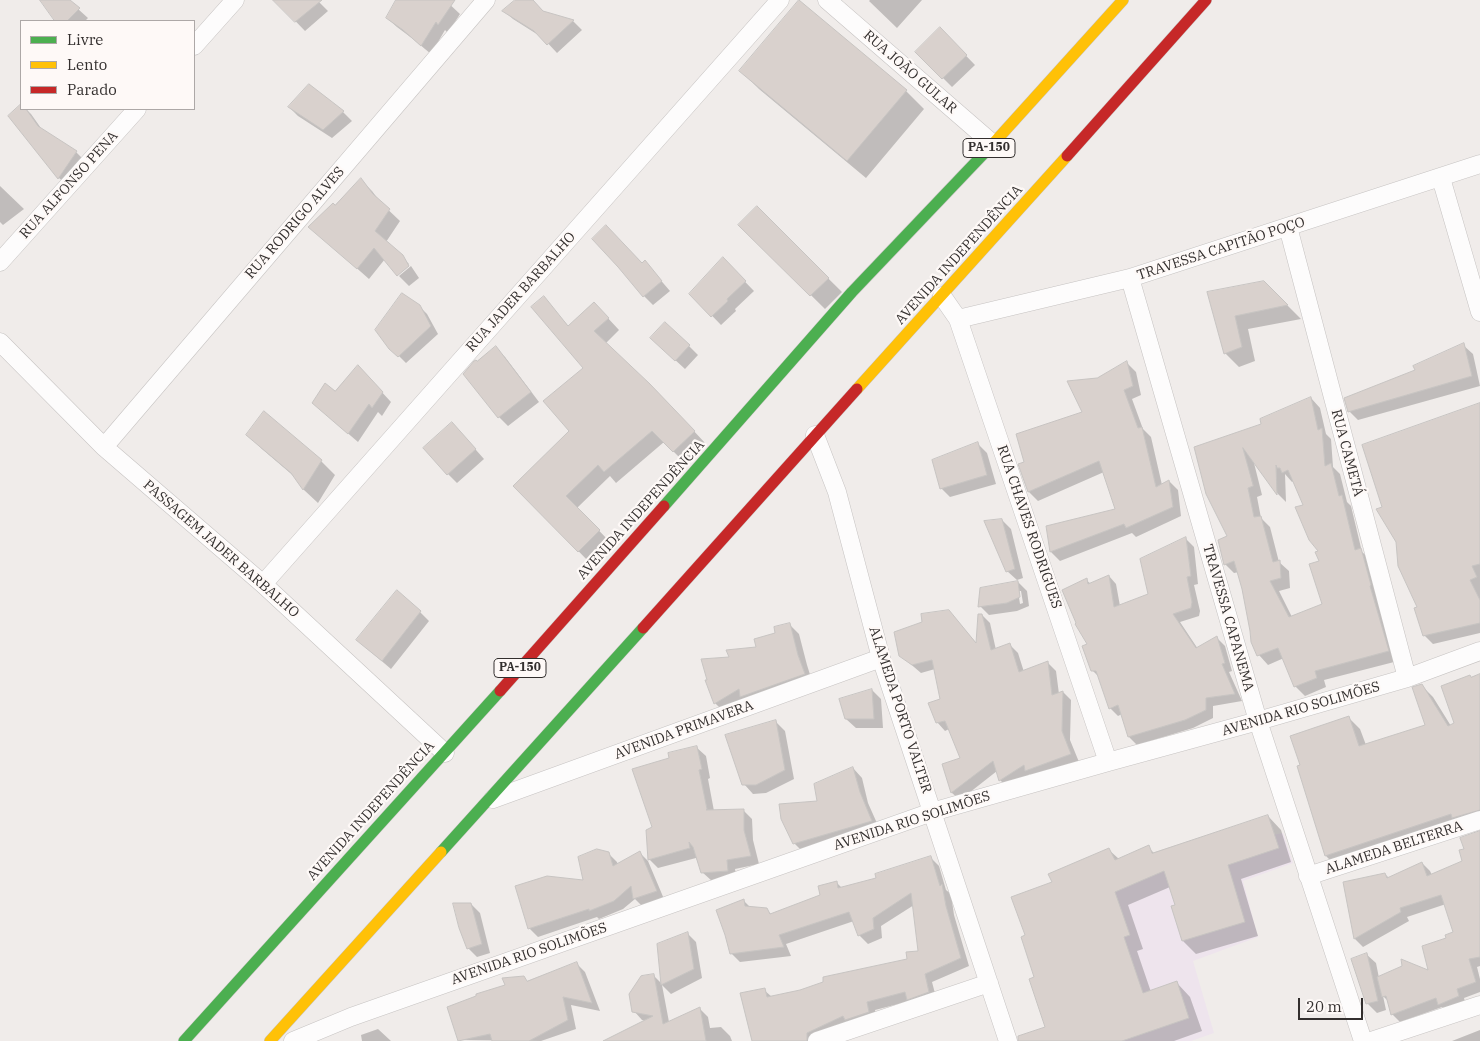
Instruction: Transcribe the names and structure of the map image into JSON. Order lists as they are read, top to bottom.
{
  "streets": {
    "main road": ["PA-150", "AVENIDA INDEPENDÊNCIA"],
    "street": [
      "RUA JOÃO GULAR",
      "RUA ALFONSO PENA",
      "RUA RODRIGO ALVES",
      "TRAVESSA CAPITÃO POÇO",
      "RUA JADER BARBALHO",
      "RUA CAMETÁ",
      "RUA CHAVES RODRIGUES",
      "PASSAGEM JADER BARBALHO",
      "TRAVESSA CAPANEMA",
      "AVENIDA RIO SOLIMÕES",
      "ALAMEDA PORTO VALTER",
      "AVENIDA PRIMAVERA",
      "ALAMEDA BELTERRA"
    ]
  },
  "crossings": [
    ["RUA JOÃO GULAR", "AVENIDA INDEPENDÊNCIA"],
    ["RUA RODRIGO ALVES", "PASSAGEM JADER BARBALHO"],
    ["TRAVESSA CAPITÃO POÇO", "RUA CAMETÁ"],
    ["TRAVESSA CAPITÃO POÇO", "RUA CHAVES RODRIGUES"],
    ["TRAVESSA CAPITÃO POÇO", "TRAVESSA CAPANEMA"],
    ["AVENIDA INDEPENDÊNCIA", "RUA CHAVES RODRIGUES"],
    ["AVENIDA INDEPENDÊNCIA", "PASSAGEM JADER BARBALHO"],
    ["AVENIDA INDEPENDÊNCIA", "ALAMEDA PORTO VALTER"],
    ["AVENIDA INDEPENDÊNCIA", "AVENIDA PRIMAVERA"],
    ["RUA JADER BARBALHO", "PASSAGEM JADER BARBALHO"],
    ["RUA CAMETÁ", "AVENIDA RIO SOLIMÕES"],
    ["RUA CHAVES RODRIGUES", "AVENIDA RIO SOLIMÕES"],
    ["TRAVESSA CAPANEMA", "AVENIDA RIO SOLIMÕES"],
    ["TRAVESSA CAPANEMA", "ALAMEDA BELTERRA"],
    ["AVENIDA RIO SOLIMÕES", "ALAMEDA PORTO VALTER"],
    ["ALAMEDA PORTO VALTER", "AVENIDA PRIMAVERA"]
  ],
  "legend": ["Livre", "Lento", "Parado"],
  "scale_bar": "20 m"
}
